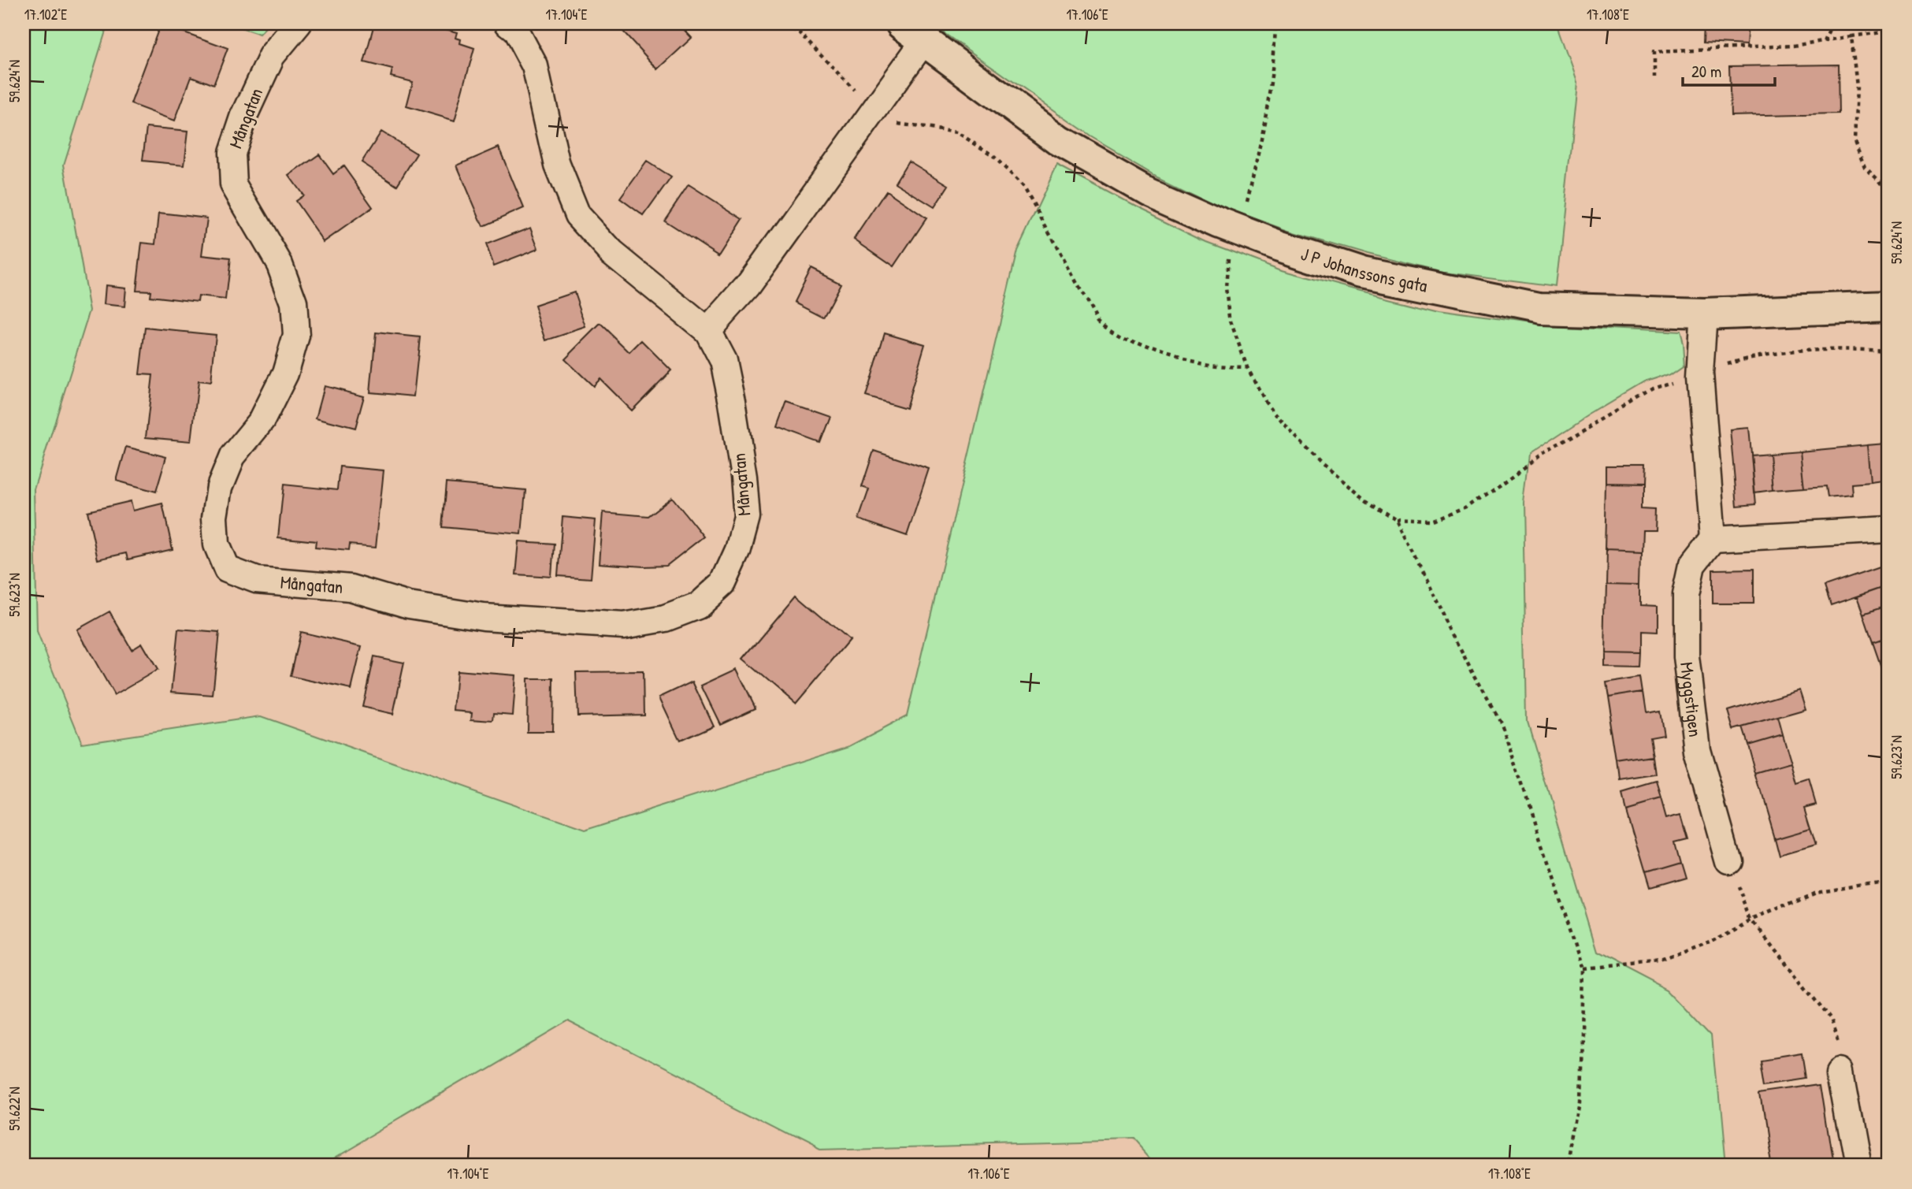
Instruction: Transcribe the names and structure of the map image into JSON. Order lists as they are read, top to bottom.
{
  "streets": {
    "street": ["Mångatan", "J P Johanssons gata", "Myggstigen"]
  },
  "scale_bar": "20 m",
  "coordinates": [
    "17.102°E",
    "17.104°E",
    "17.106°E",
    "17.108°E",
    "59.624°N",
    "59.623°N",
    "59.622°N"
  ]
}
